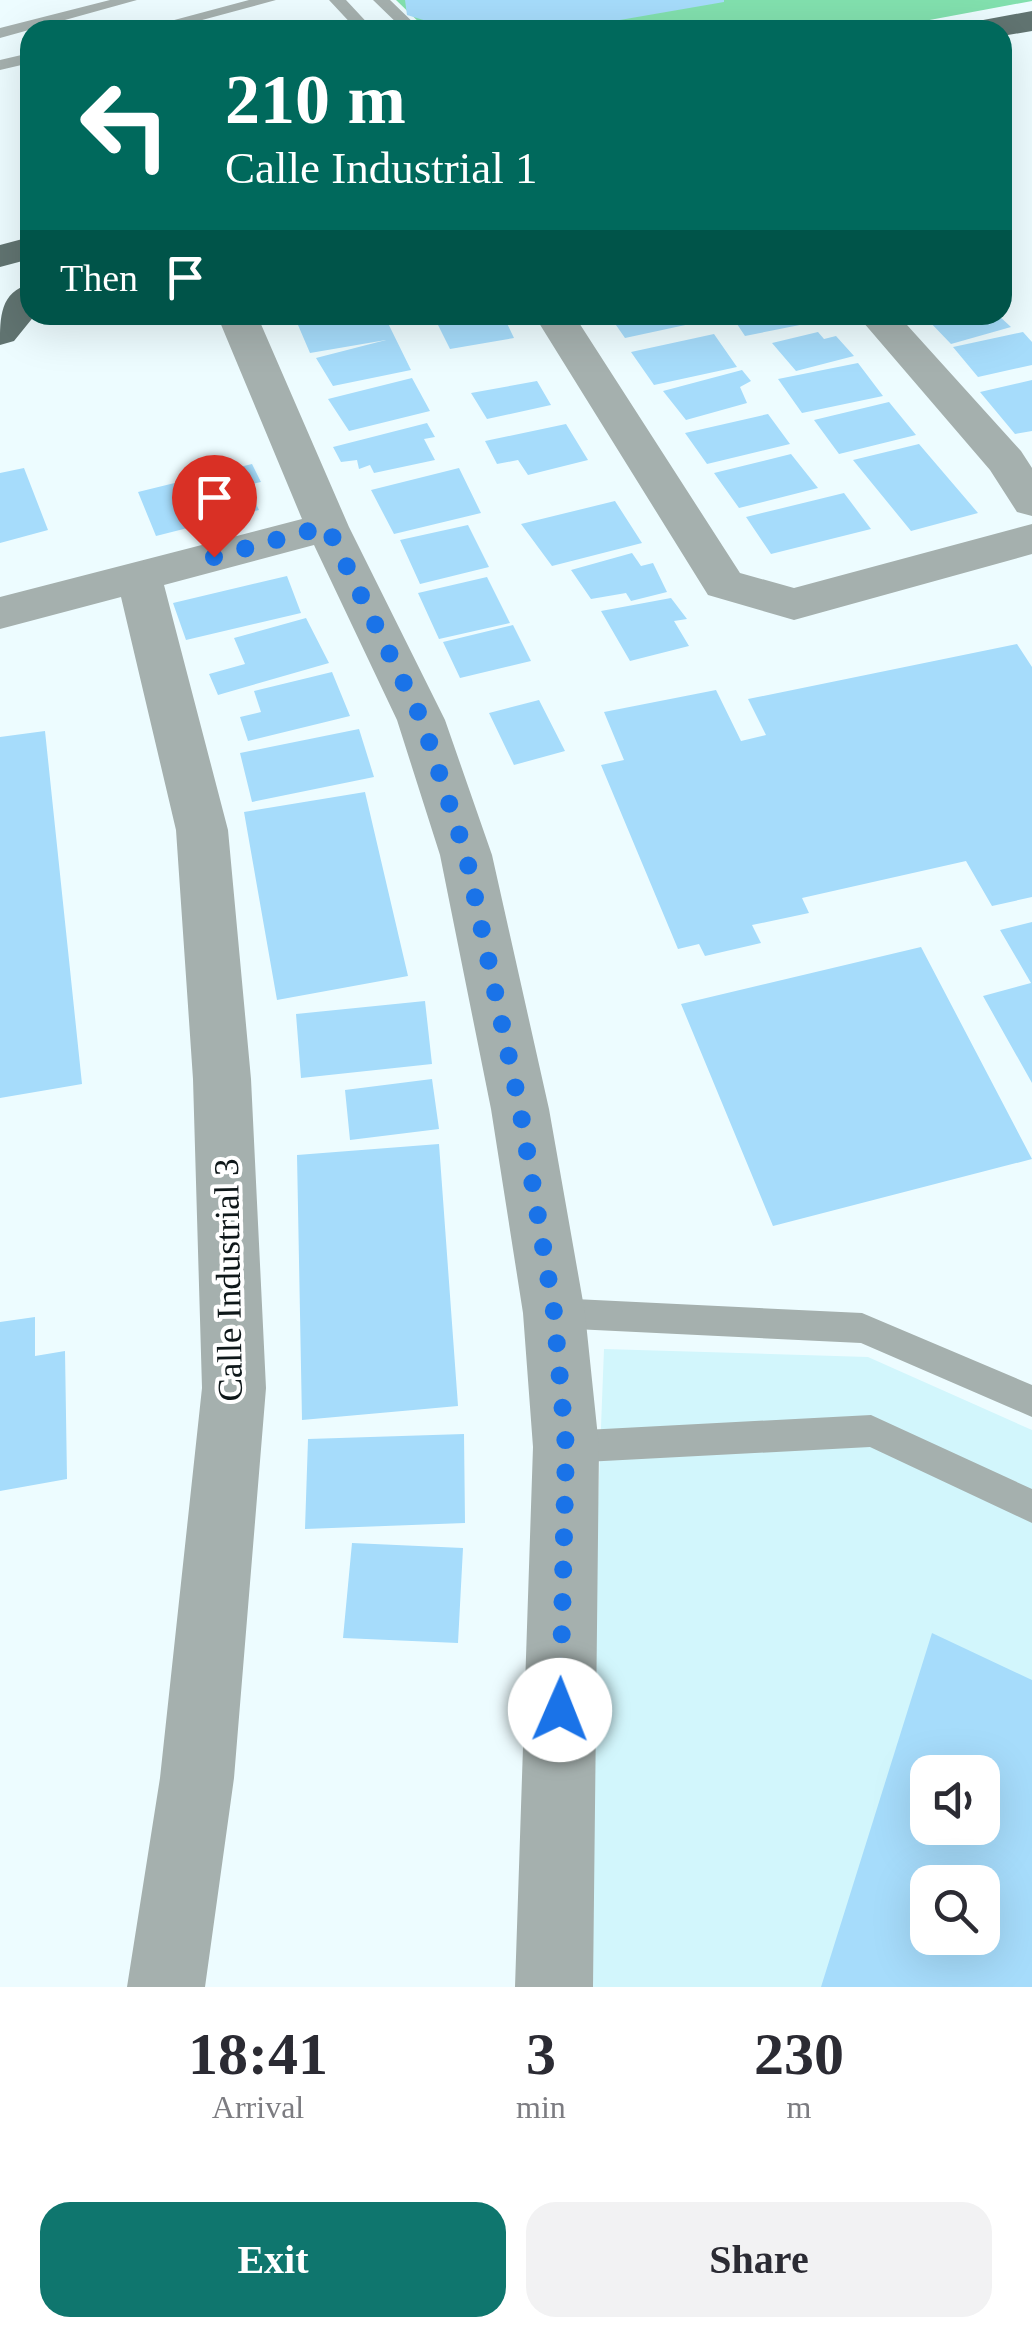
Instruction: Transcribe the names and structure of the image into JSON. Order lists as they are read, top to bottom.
{
  "streets": {
    "street": ["Calle Industrial 3"]
  },
  "page": {
    "turn": ["210 m", "Calle Industrial 1"],
    "then": "Then",
    "eta": [
      "18:41",
      "Arrival",
      "3",
      "min",
      "230",
      "m"
    ],
    "buttons": ["Exit", "Share"]
  }
}
